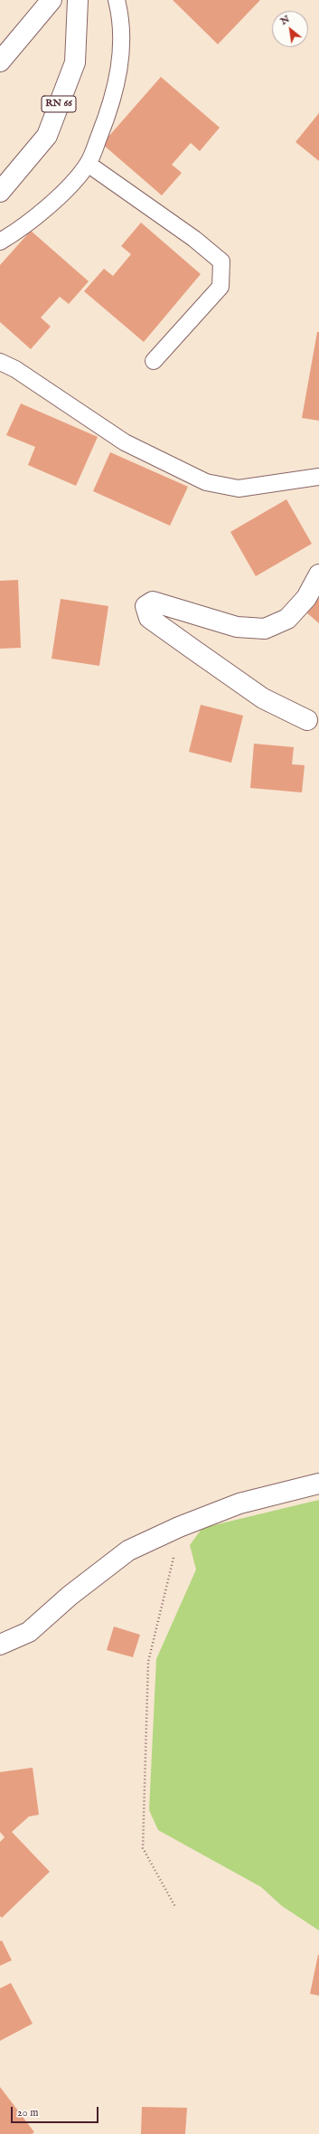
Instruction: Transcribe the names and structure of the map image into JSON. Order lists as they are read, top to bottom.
{
  "streets": {
    "street": ["RN 66"]
  },
  "scale_bar": "20 m",
  "north": "top left"
}
